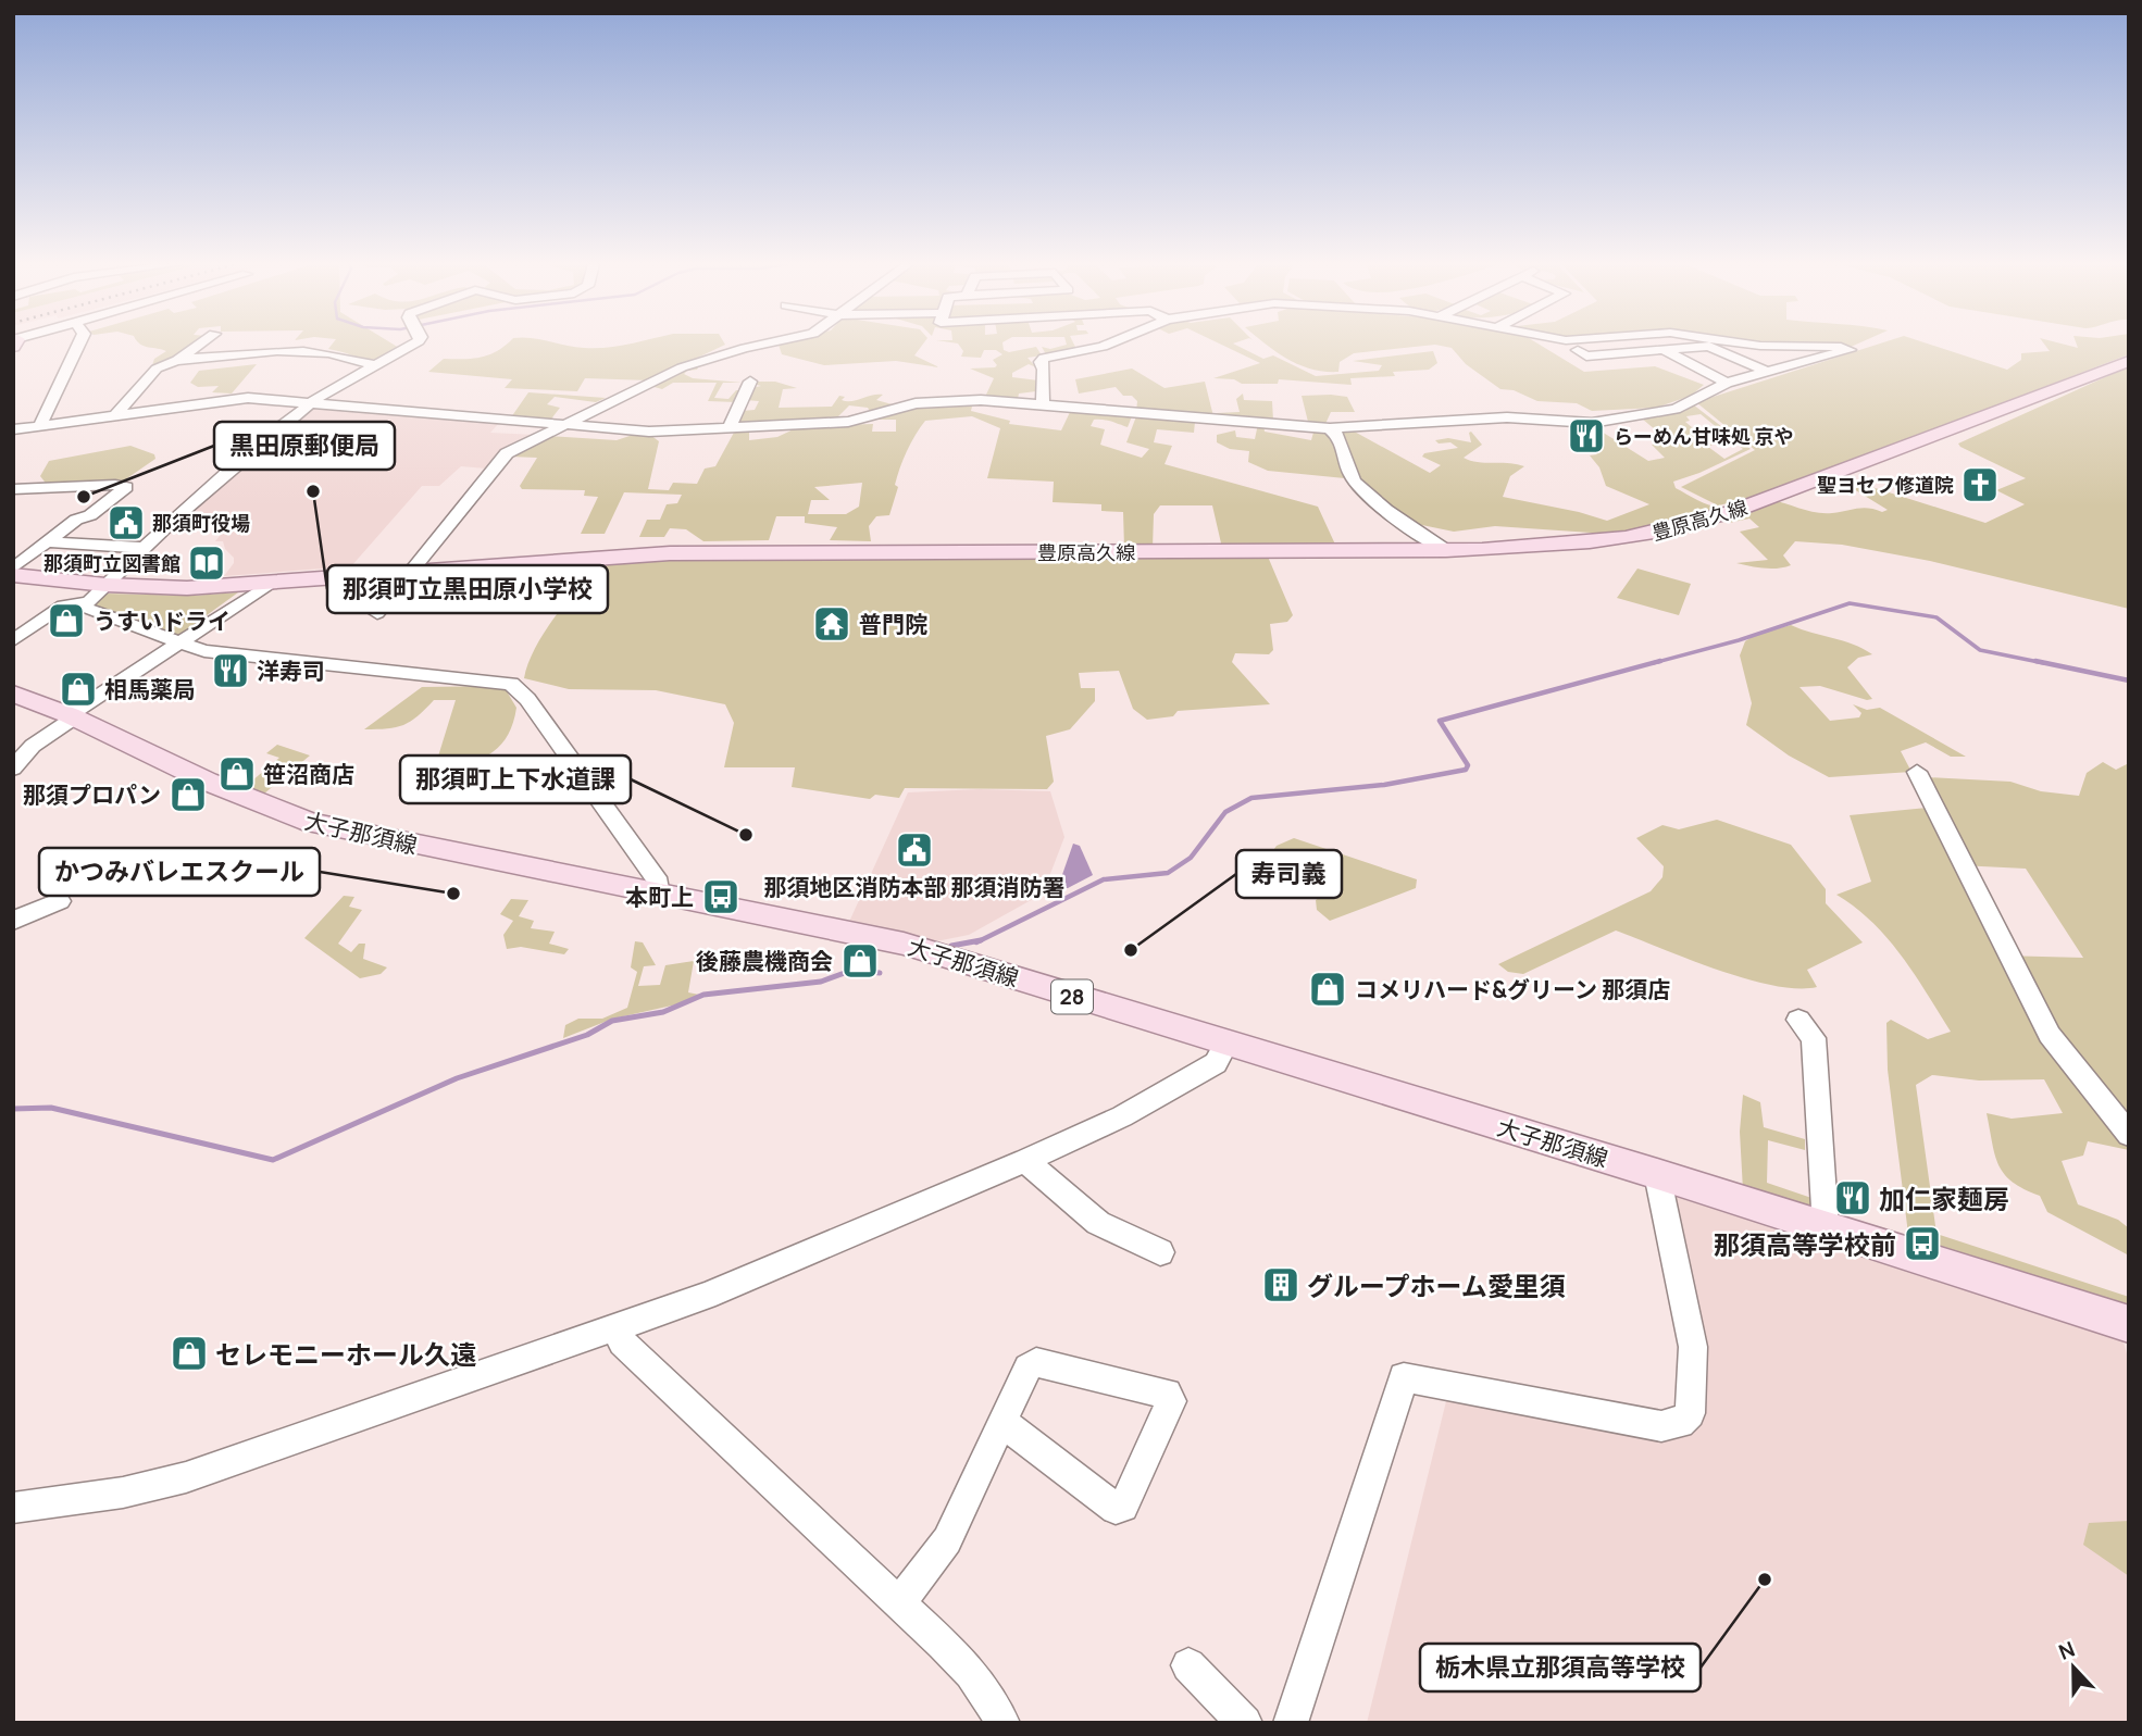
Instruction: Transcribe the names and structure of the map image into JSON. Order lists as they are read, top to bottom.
{
  "streets": {
    "main road": ["豊原高久線", "大子那須線", "28"]
  },
  "places": {
    "restaurant": ["らーめん甘味処 京や", "洋寿司", "加仁家麺房"],
    "church": ["聖ヨセフ修道院"],
    "other": [
      "那須町立黒田原小学校",
      "黒田原郵便局",
      "那須町上下水道課",
      "かつみバレエスクール",
      "寿司義",
      "栃木県立那須高等学校"
    ],
    "public building": ["那須町役場", "那須地区消防本部 那須消防署"],
    "library": ["那須町立図書館"],
    "shop": [
      "うすいドライ",
      "相馬薬局",
      "笹沼商店",
      "那須プロパン",
      "後藤農機商会",
      "コメリハード&グリーン 那須店",
      "セレモニーホール久遠"
    ],
    "temple": ["普門院"],
    "bus stop": ["本町上", "那須高等学校前"],
    "building": ["グループホーム愛里須"]
  },
  "north": "top"
}
